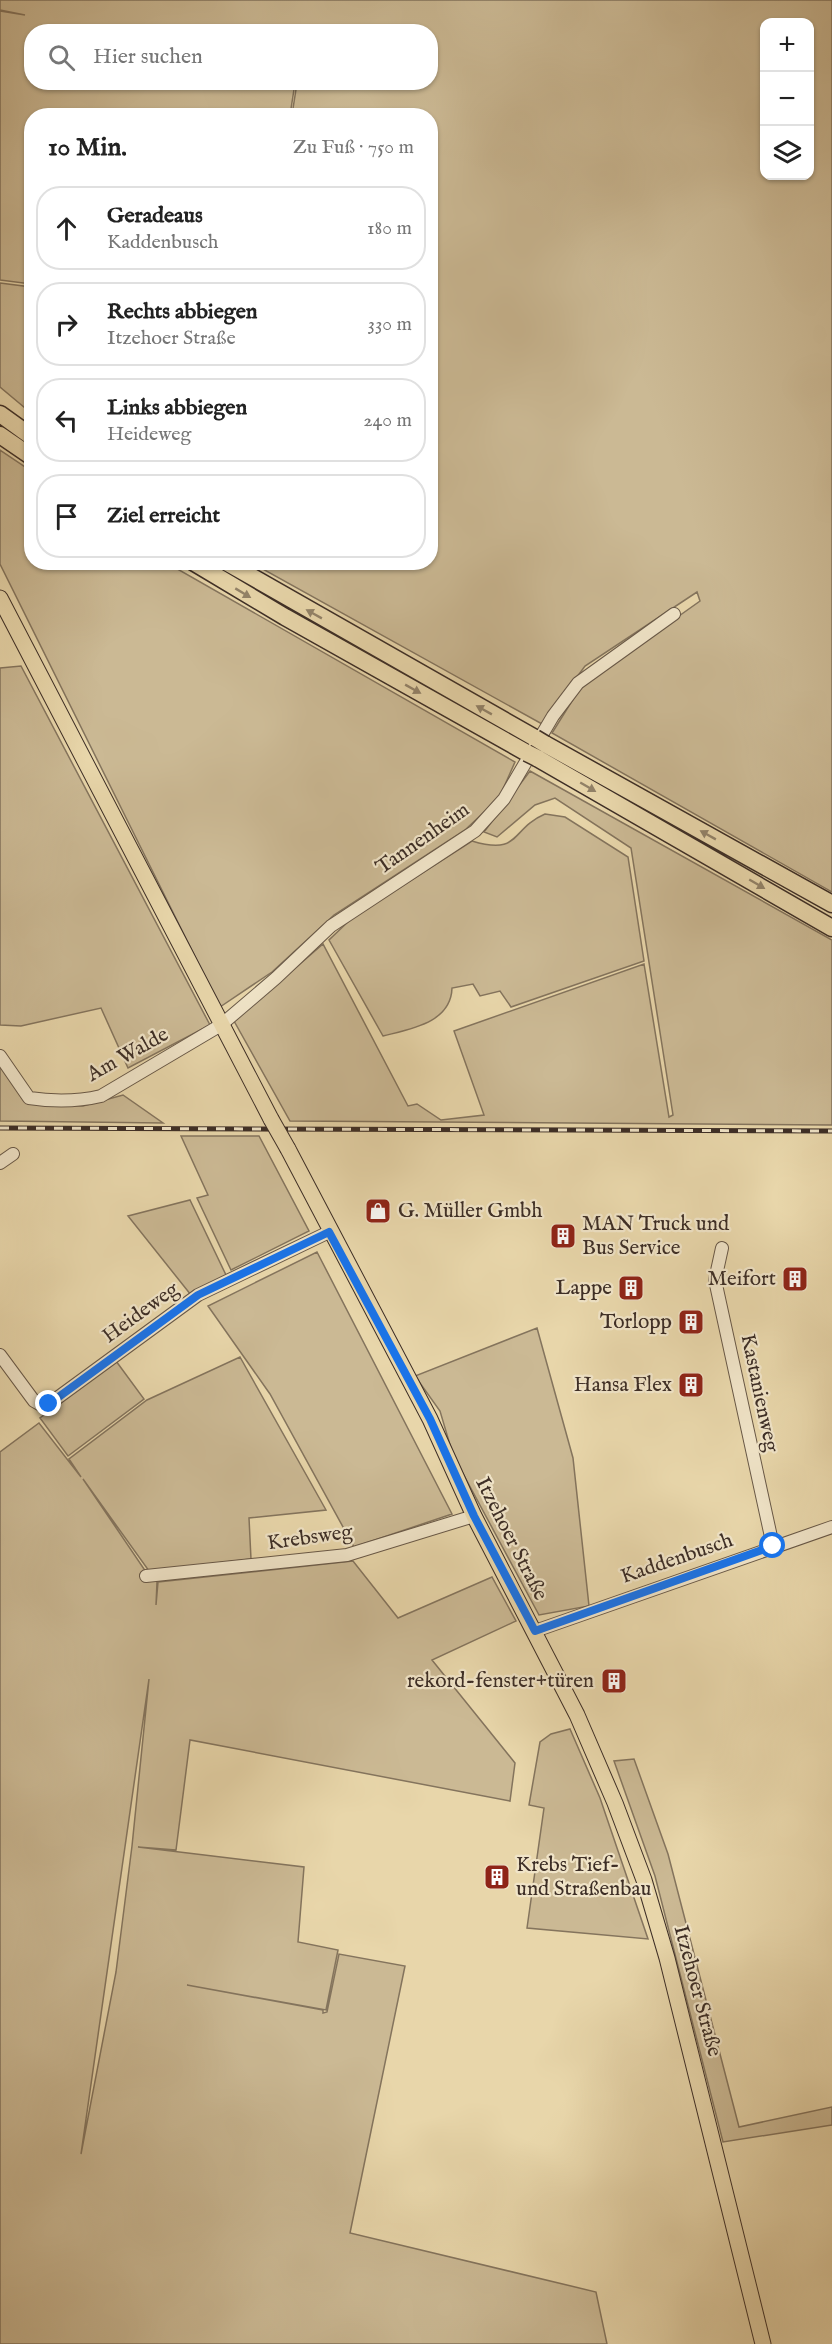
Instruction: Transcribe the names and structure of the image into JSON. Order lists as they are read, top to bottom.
{
  "streets": {
    "main road": ["Itzehoer Straße"],
    "street": [
      "Tannenheim",
      "Am Walde",
      "Heideweg",
      "Kastanienweg",
      "Krebsweg",
      "Kaddenbusch"
    ]
  },
  "crossings": [
    ["Tannenheim", "Am Walde"],
    ["Tannenheim", "Itzehoer Straße"],
    ["Am Walde", "Itzehoer Straße"],
    ["Heideweg", "Itzehoer Straße"],
    ["Kastanienweg", "Kaddenbusch"],
    ["Krebsweg", "Itzehoer Straße"],
    ["Itzehoer Straße", "Kaddenbusch"]
  ],
  "places": {
    "shop": ["G. Müller Gmbh"],
    "building": [
      "MAN Truck und Bus Service",
      "Meifort",
      "Lappe",
      "Torlopp",
      "Hansa Flex",
      "rekord-fenster+türen",
      "Krebs Tief- und Straßenbau"
    ]
  },
  "page": {
    "map_buttons": ["+", "−"],
    "search": "Hier suchen",
    "heading": ["10 Min.", "Zu Fuß · 750 m"],
    "list": [
      ["Geradeaus", "Kaddenbusch", "180 m"],
      ["Rechts abbiegen", "Itzehoer Straße", "330 m"],
      ["Links abbiegen", "Heideweg", "240 m"],
      "Ziel erreicht"
    ]
  }
}
